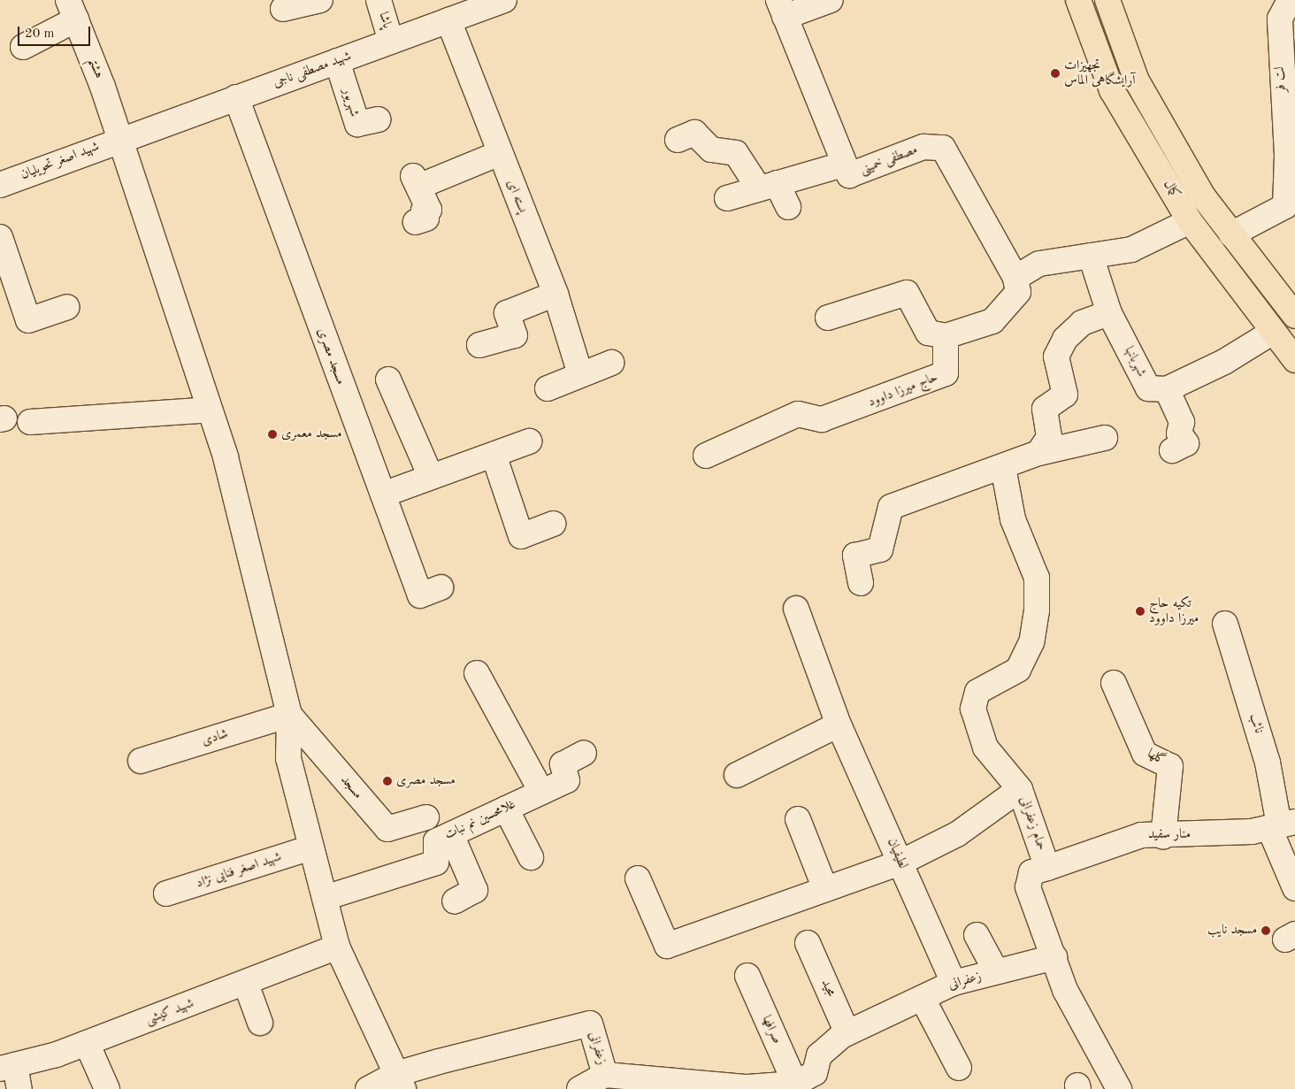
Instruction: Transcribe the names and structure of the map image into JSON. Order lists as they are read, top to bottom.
{
  "streets": {
    "main road": ["کمال"],
    "street": [
      "پاشا",
      "هشتم",
      "شهید مصطفی ناجی",
      "لت فر",
      "شهریور",
      "مصطفی خمینی",
      "شهید اصغر تحویلیان",
      "پسته ای",
      "مسجد مصری",
      "شهربانها",
      "حاج میرزا داوود",
      "نائب",
      "شادی",
      "گلها",
      "مسجد",
      "غلامحسین نم نبات",
      "حمام زعفرانی",
      "منار سفید",
      "لطیفیان",
      "شهید اصغر فنایی نژاد",
      "زعفرانی",
      "مجید",
      "شهید کیشی",
      "صرافها"
    ]
  },
  "crossings": [
    ["پاشا", "شهید مصطفی ناجی"],
    ["هشتم", "شهید مصطفی ناجی"],
    ["هشتم", "شهید اصغر تحویلیان"],
    ["هشتم", "شادی"],
    ["هشتم", "مسجد"],
    ["شهید مصطفی ناجی", "شهریور"],
    ["شهید مصطفی ناجی", "شهید اصغر تحویلیان"],
    ["شهید مصطفی ناجی", "پسته ای"],
    ["شهید مصطفی ناجی", "مسجد مصری"],
    ["لت فر", "کمال"],
    ["نائب", "منار سفید"],
    ["شادی", "مسجد"],
    ["گلها", "منار سفید"],
    ["حمام زعفرانی", "منار سفید"],
    ["حمام زعفرانی", "زعفرانی"],
    ["لطیفیان", "زعفرانی"],
    ["زعفرانی", "مجید"],
    ["زعفرانی", "صرافها"]
  ],
  "places": [
    "تجهیزات آرایشگاهی الماس",
    "مسجد معمری",
    "تکیه حاج میرزا داوود",
    "مسجد مصری",
    "مسجد نایب"
  ],
  "scale_bar": "20 m"
}
